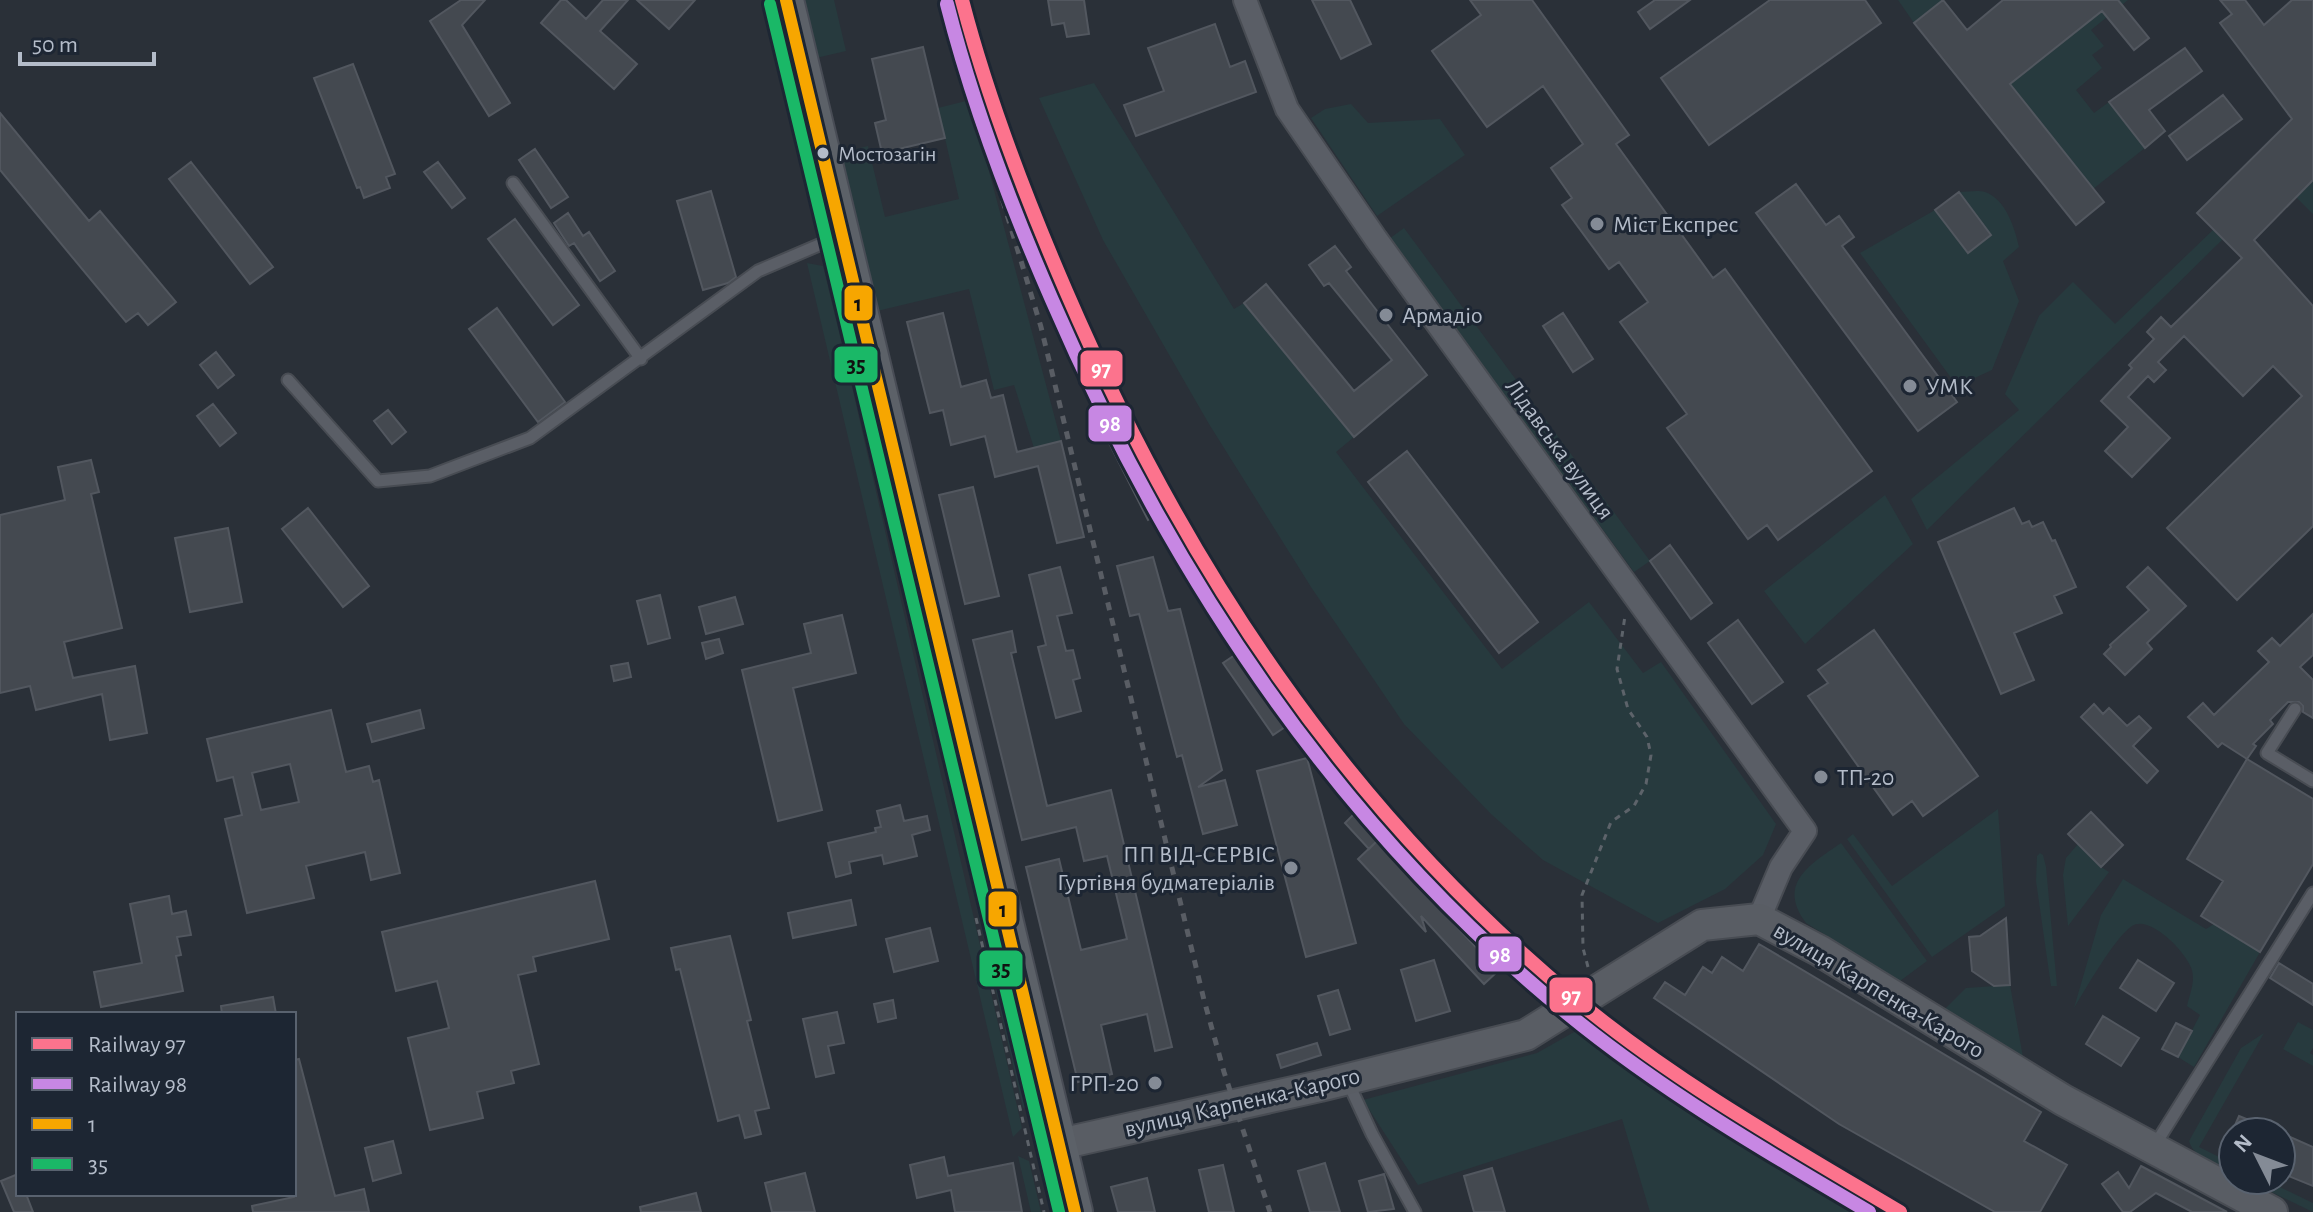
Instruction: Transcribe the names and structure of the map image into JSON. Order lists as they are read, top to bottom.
{
  "streets": {
    "main road": ["вулиця Карпенка-Карого"],
    "street": ["Лідавська вулиця"]
  },
  "crossings": [
    ["Лідавська вулиця", "вулиця Карпенка-Карого"]
  ],
  "places": [
    "Мостозагін",
    "Міст Експрес",
    "Армадіо",
    "УМК",
    "ТП-20",
    "ПП ВІД-СЕРВІС Гуртівня будматеріалів",
    "ГРП-20"
  ],
  "lines": [
    "rail line 97",
    "transit line 1",
    "rail line 98",
    "transit line 35"
  ],
  "legend": [
    "Railway 97",
    "Railway 98",
    "1",
    "35"
  ],
  "scale_bar": "50 m",
  "north": "top left"
}
